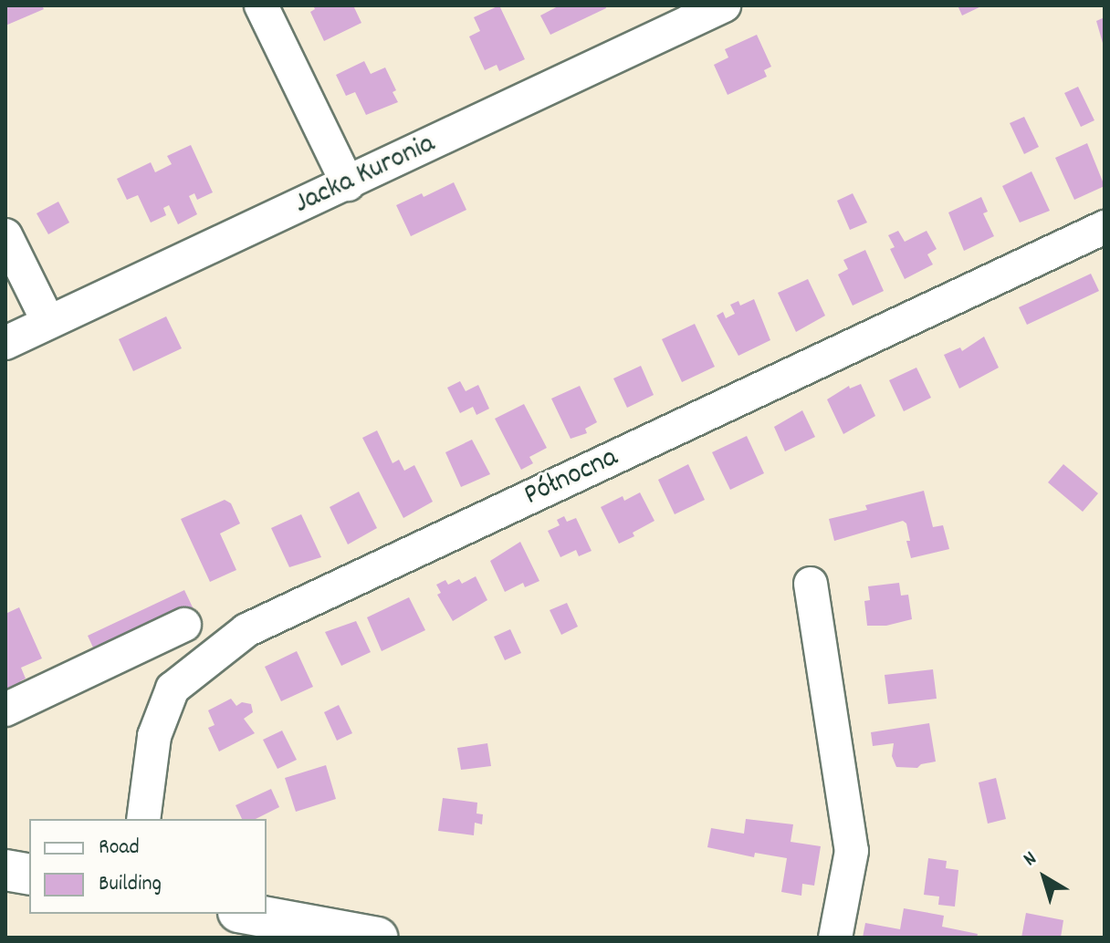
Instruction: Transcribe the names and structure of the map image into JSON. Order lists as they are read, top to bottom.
{
  "streets": {
    "street": ["Jacka Kuronia", "Północna"]
  },
  "legend": ["Road", "Building"],
  "north": "top left"
}
